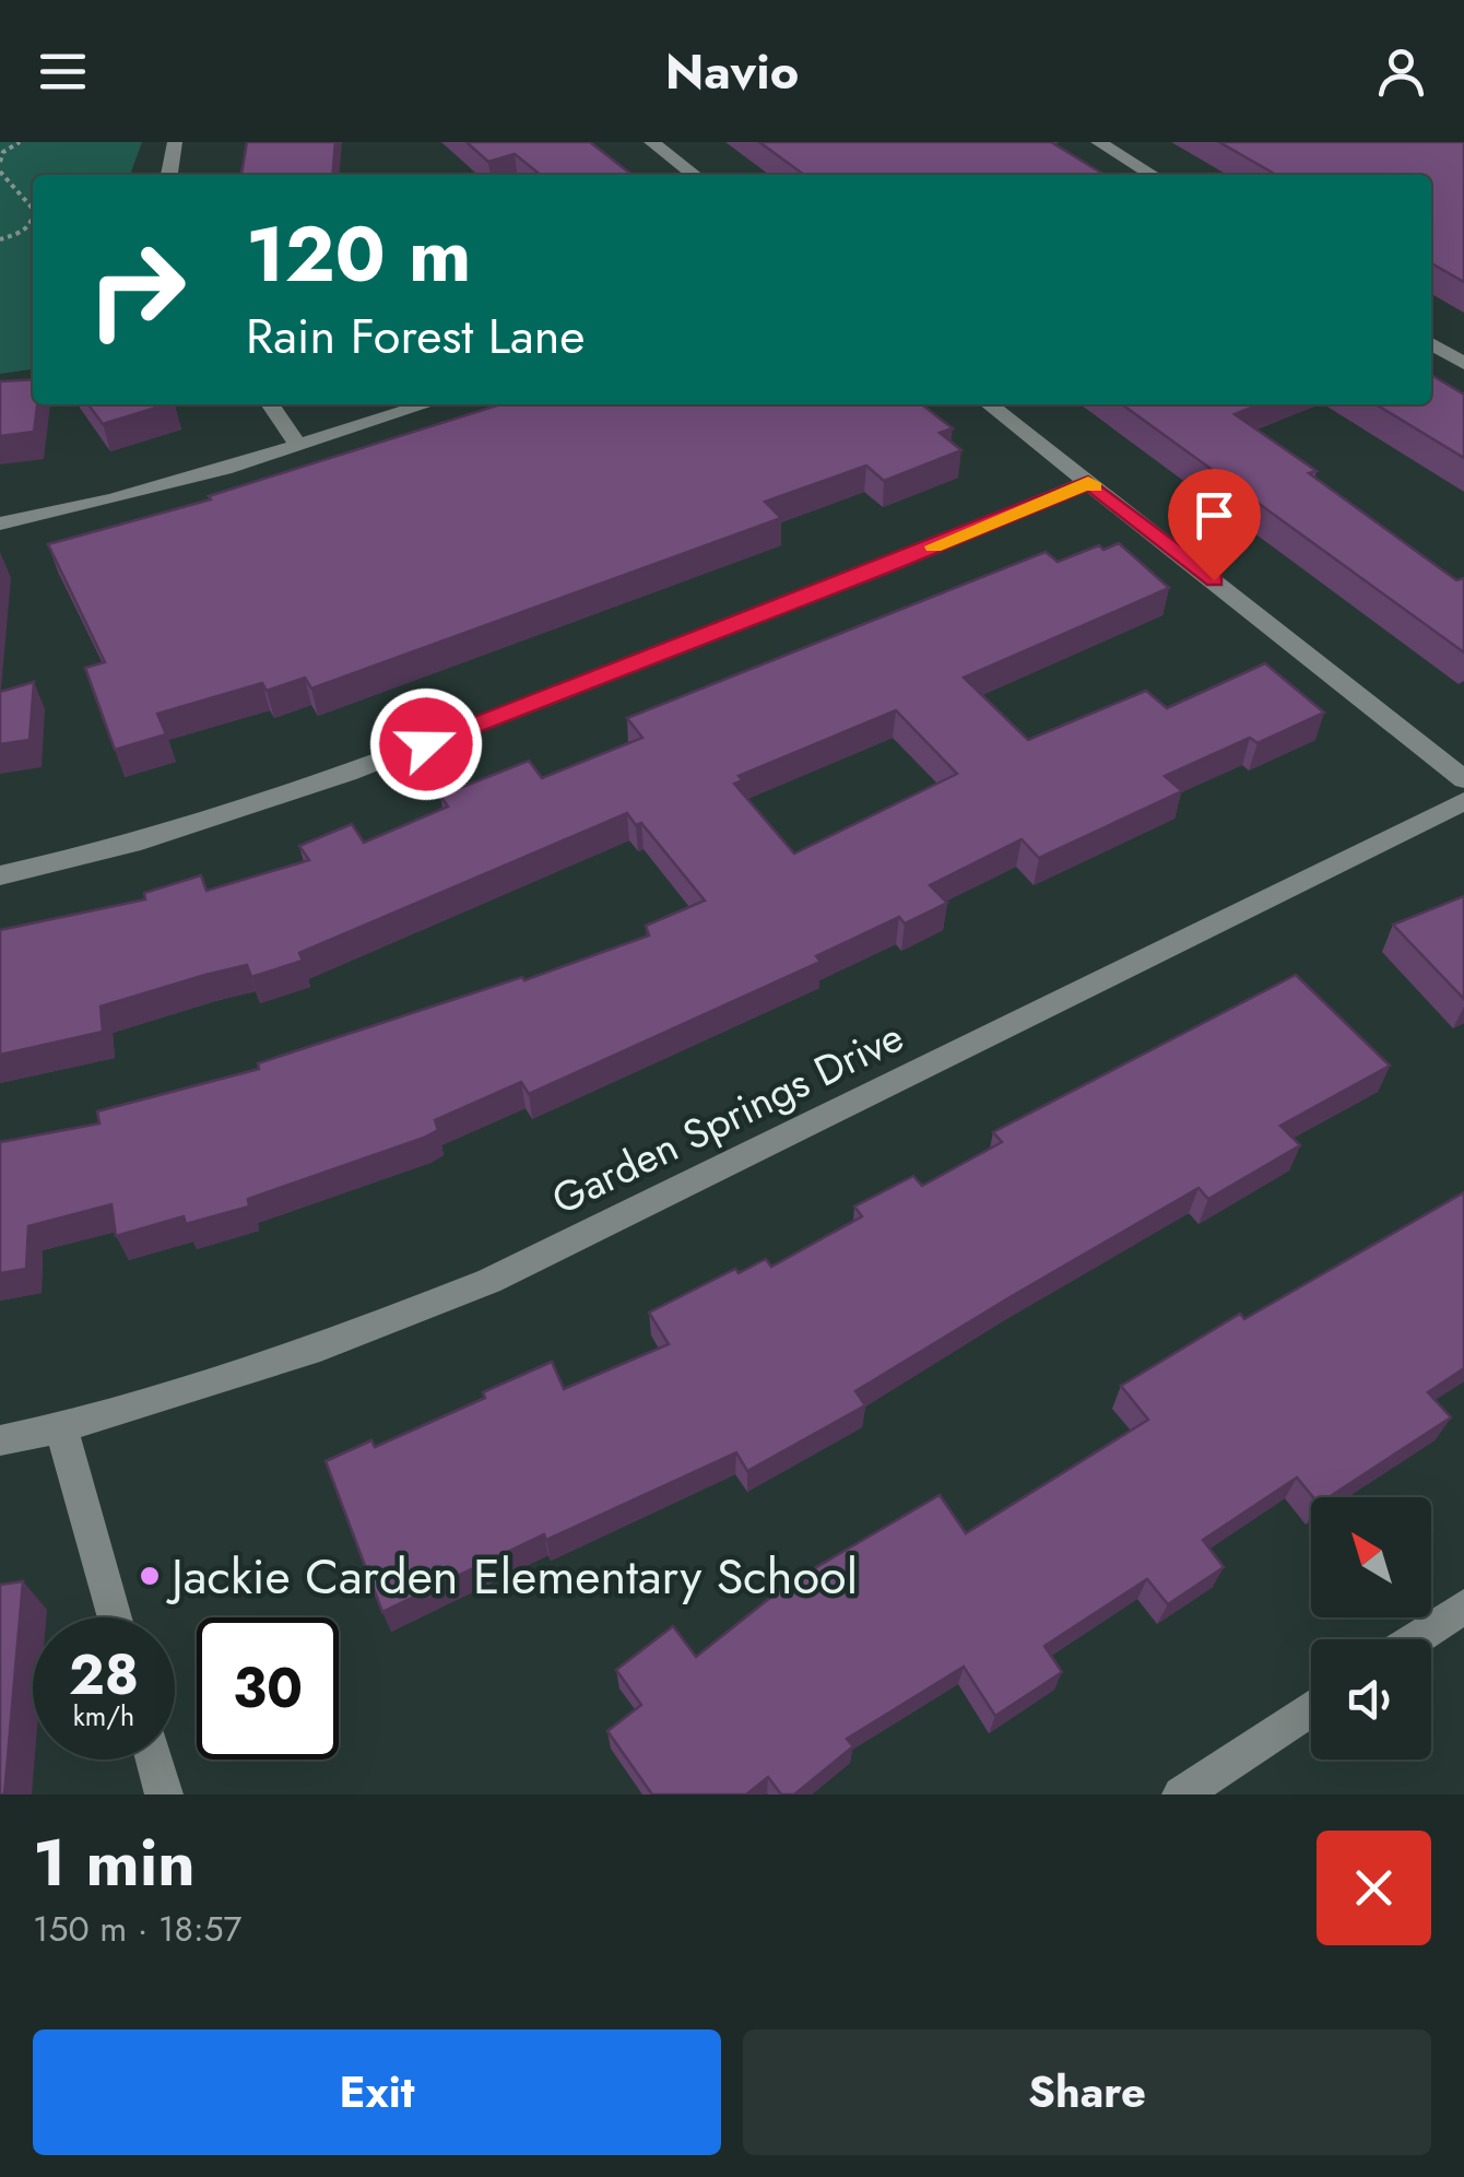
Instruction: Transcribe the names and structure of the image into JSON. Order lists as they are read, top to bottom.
{
  "streets": {
    "street": ["Garden Springs Drive"]
  },
  "places": ["Jackie Carden Elementary School"],
  "north": "top left",
  "page": {
    "header": "Navio",
    "turn": ["120 m", "Rain Forest Lane"],
    "speed": "28 km/h",
    "limit": "30",
    "heading": ["1 min", "150 m · 18:57"],
    "buttons": ["Exit", "Share"]
  }
}
